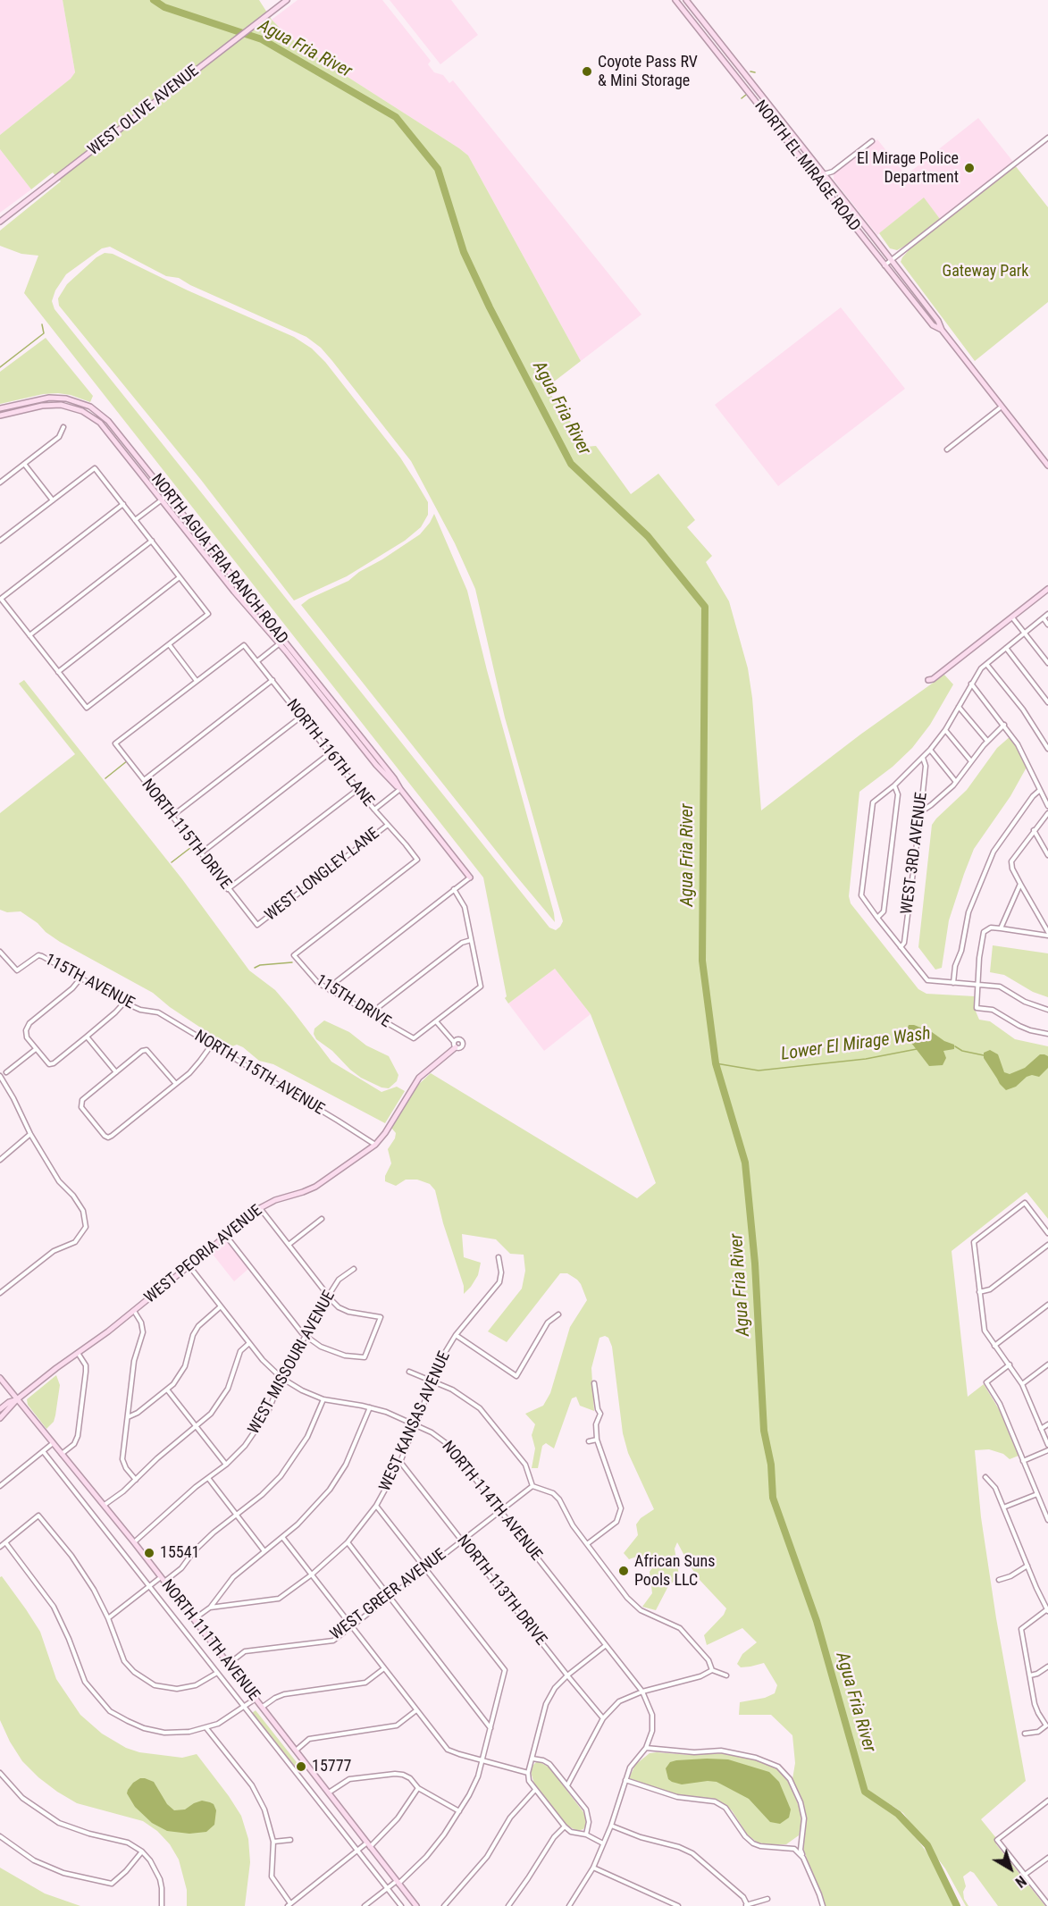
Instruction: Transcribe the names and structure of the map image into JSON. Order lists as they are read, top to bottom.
{
  "streets": {
    "street": [
      "WEST OLIVE AVENUE",
      "NORTH EL MIRAGE ROAD",
      "NORTH AGUA FRIA RANCH ROAD",
      "NORTH 116TH LANE",
      "NORTH 115TH DRIVE",
      "WEST 3RD AVENUE",
      "WEST LONGLEY LANE",
      "115TH AVENUE",
      "115TH DRIVE",
      "NORTH 115TH AVENUE",
      "WEST PEORIA AVENUE",
      "WEST MISSOURI AVENUE",
      "WEST KANSAS AVENUE",
      "NORTH 114TH AVENUE",
      "NORTH 113TH DRIVE",
      "WEST GREER AVENUE",
      "NORTH 111TH AVENUE"
    ]
  },
  "crossings": [
    ["NORTH 116TH LANE", "NORTH 115TH DRIVE"],
    ["NORTH 116TH LANE", "WEST LONGLEY LANE"],
    ["NORTH 116TH LANE", "115TH DRIVE"],
    ["NORTH 115TH DRIVE", "WEST LONGLEY LANE"],
    ["115TH AVENUE", "NORTH 115TH AVENUE"],
    ["NORTH 115TH AVENUE", "WEST PEORIA AVENUE"],
    ["WEST PEORIA AVENUE", "NORTH 114TH AVENUE"],
    ["WEST PEORIA AVENUE", "NORTH 111TH AVENUE"],
    ["WEST MISSOURI AVENUE", "NORTH 114TH AVENUE"],
    ["WEST MISSOURI AVENUE", "NORTH 111TH AVENUE"],
    ["WEST KANSAS AVENUE", "NORTH 114TH AVENUE"],
    ["WEST KANSAS AVENUE", "NORTH 113TH DRIVE"],
    ["WEST KANSAS AVENUE", "NORTH 111TH AVENUE"],
    ["NORTH 114TH AVENUE", "WEST GREER AVENUE"],
    ["NORTH 113TH DRIVE", "WEST GREER AVENUE"],
    ["WEST GREER AVENUE", "NORTH 111TH AVENUE"]
  ],
  "water": ["Agua Fria River", "Lower El Mirage Wash"],
  "parks": ["Gateway Park"],
  "places": [
    "Coyote Pass RV & Mini Storage",
    "El Mirage Police Department",
    "15541",
    "African Suns Pools LLC",
    "15777"
  ],
  "north": "bottom right"
}
